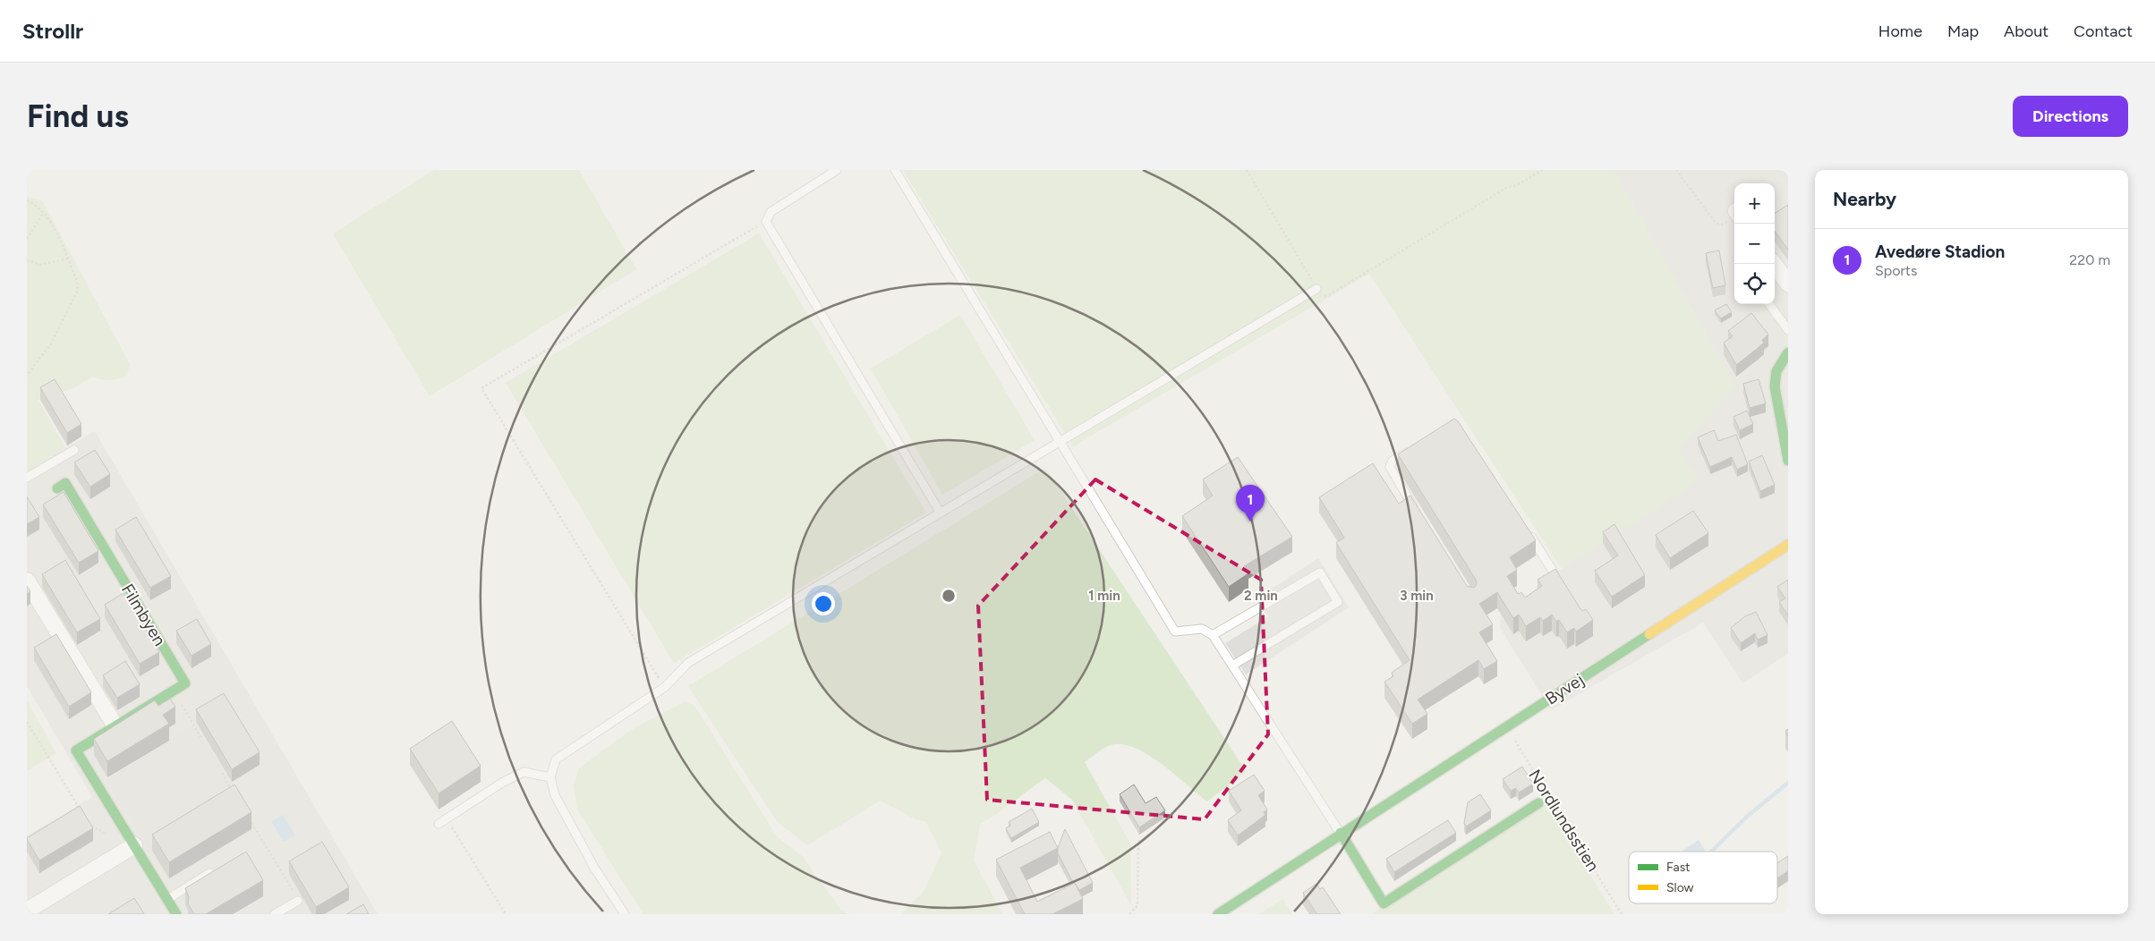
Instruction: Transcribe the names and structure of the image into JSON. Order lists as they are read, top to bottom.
{
  "streets": {
    "street": ["Filmbyen", "Byvej"],
    "path": ["Nordlundsstien"]
  },
  "crossings": [
    ["Byvej", "Nordlundsstien"]
  ],
  "legend": ["Fast", "Slow"],
  "page": {
    "header": "Strollr",
    "nav": [
      "Home",
      "Map",
      "About",
      "Contact"
    ],
    "buttons": "Directions",
    "title": "Find us",
    "heading": "Nearby",
    "map_buttons": ["+", "−"],
    "list": [
      {
        "mark": "1",
        "name": "Avedøre Stadion",
        "note": "Sports",
        "value": "220 m"
      }
    ],
    "pins": "1"
  },
  "rings": ["1 min", "2 min", "3 min"]
}
